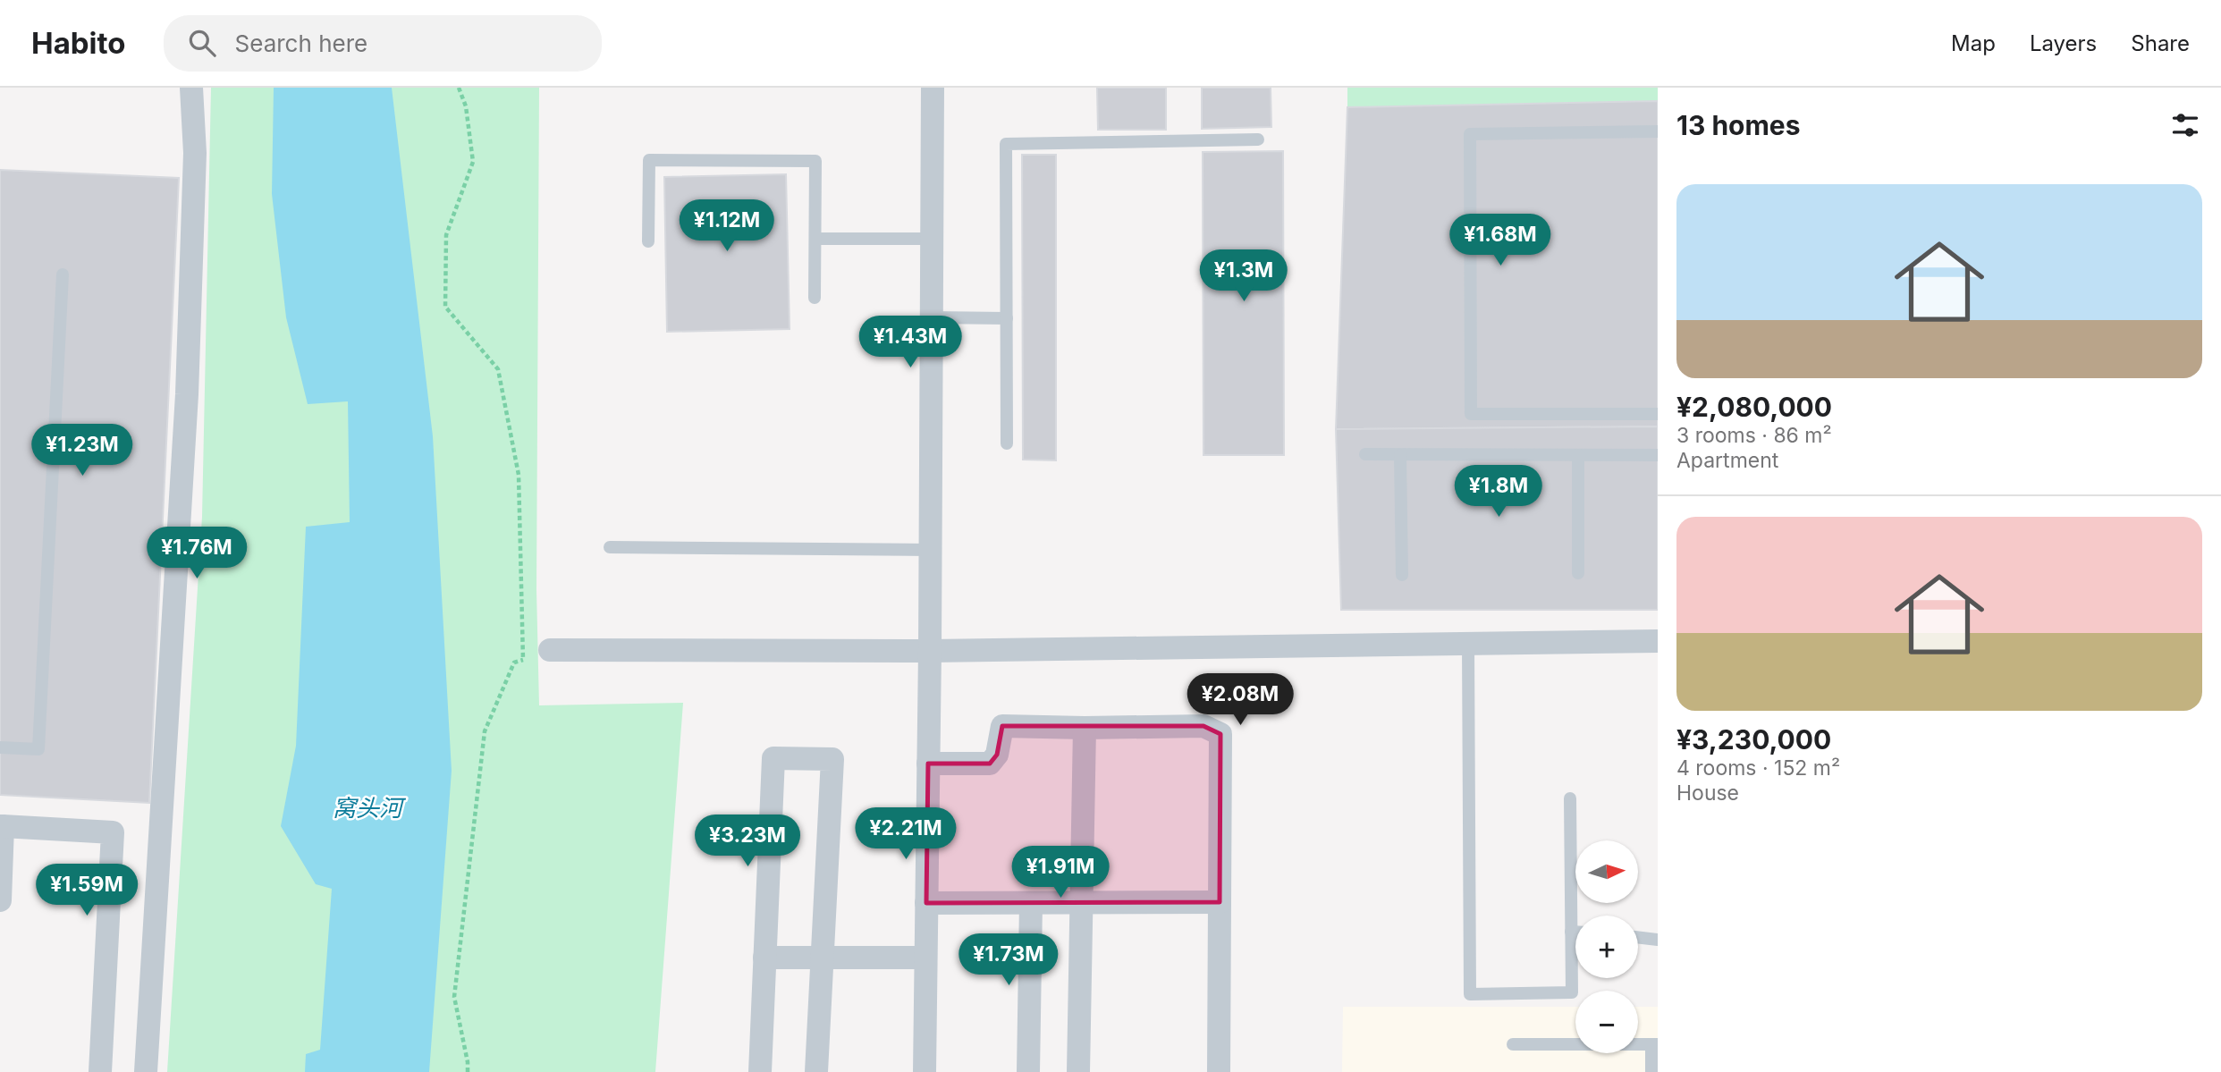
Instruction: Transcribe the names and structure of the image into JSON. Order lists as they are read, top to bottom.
{
  "water": ["窝头河"],
  "north": "right",
  "page": {
    "header": "Habito",
    "search": "Search here",
    "nav": ["Map", "Layers", "Share"],
    "heading": "13 homes",
    "list": [
      {
        "name": "¥2,080,000",
        "note": "3 rooms · 86 m² · Apartment"
      },
      {
        "name": "¥3,230,000",
        "note": "4 rooms · 152 m² · House"
      }
    ],
    "price": [
      "¥1.12M",
      "¥1.68M",
      "¥1.3M",
      "¥1.43M",
      "¥1.23M",
      "¥1.8M",
      "¥1.76M",
      "¥2.08M",
      "¥2.21M",
      "¥3.23M",
      "¥1.91M",
      "¥1.59M",
      "¥1.73M"
    ],
    "map_buttons": ["+", "−"]
  }
}
